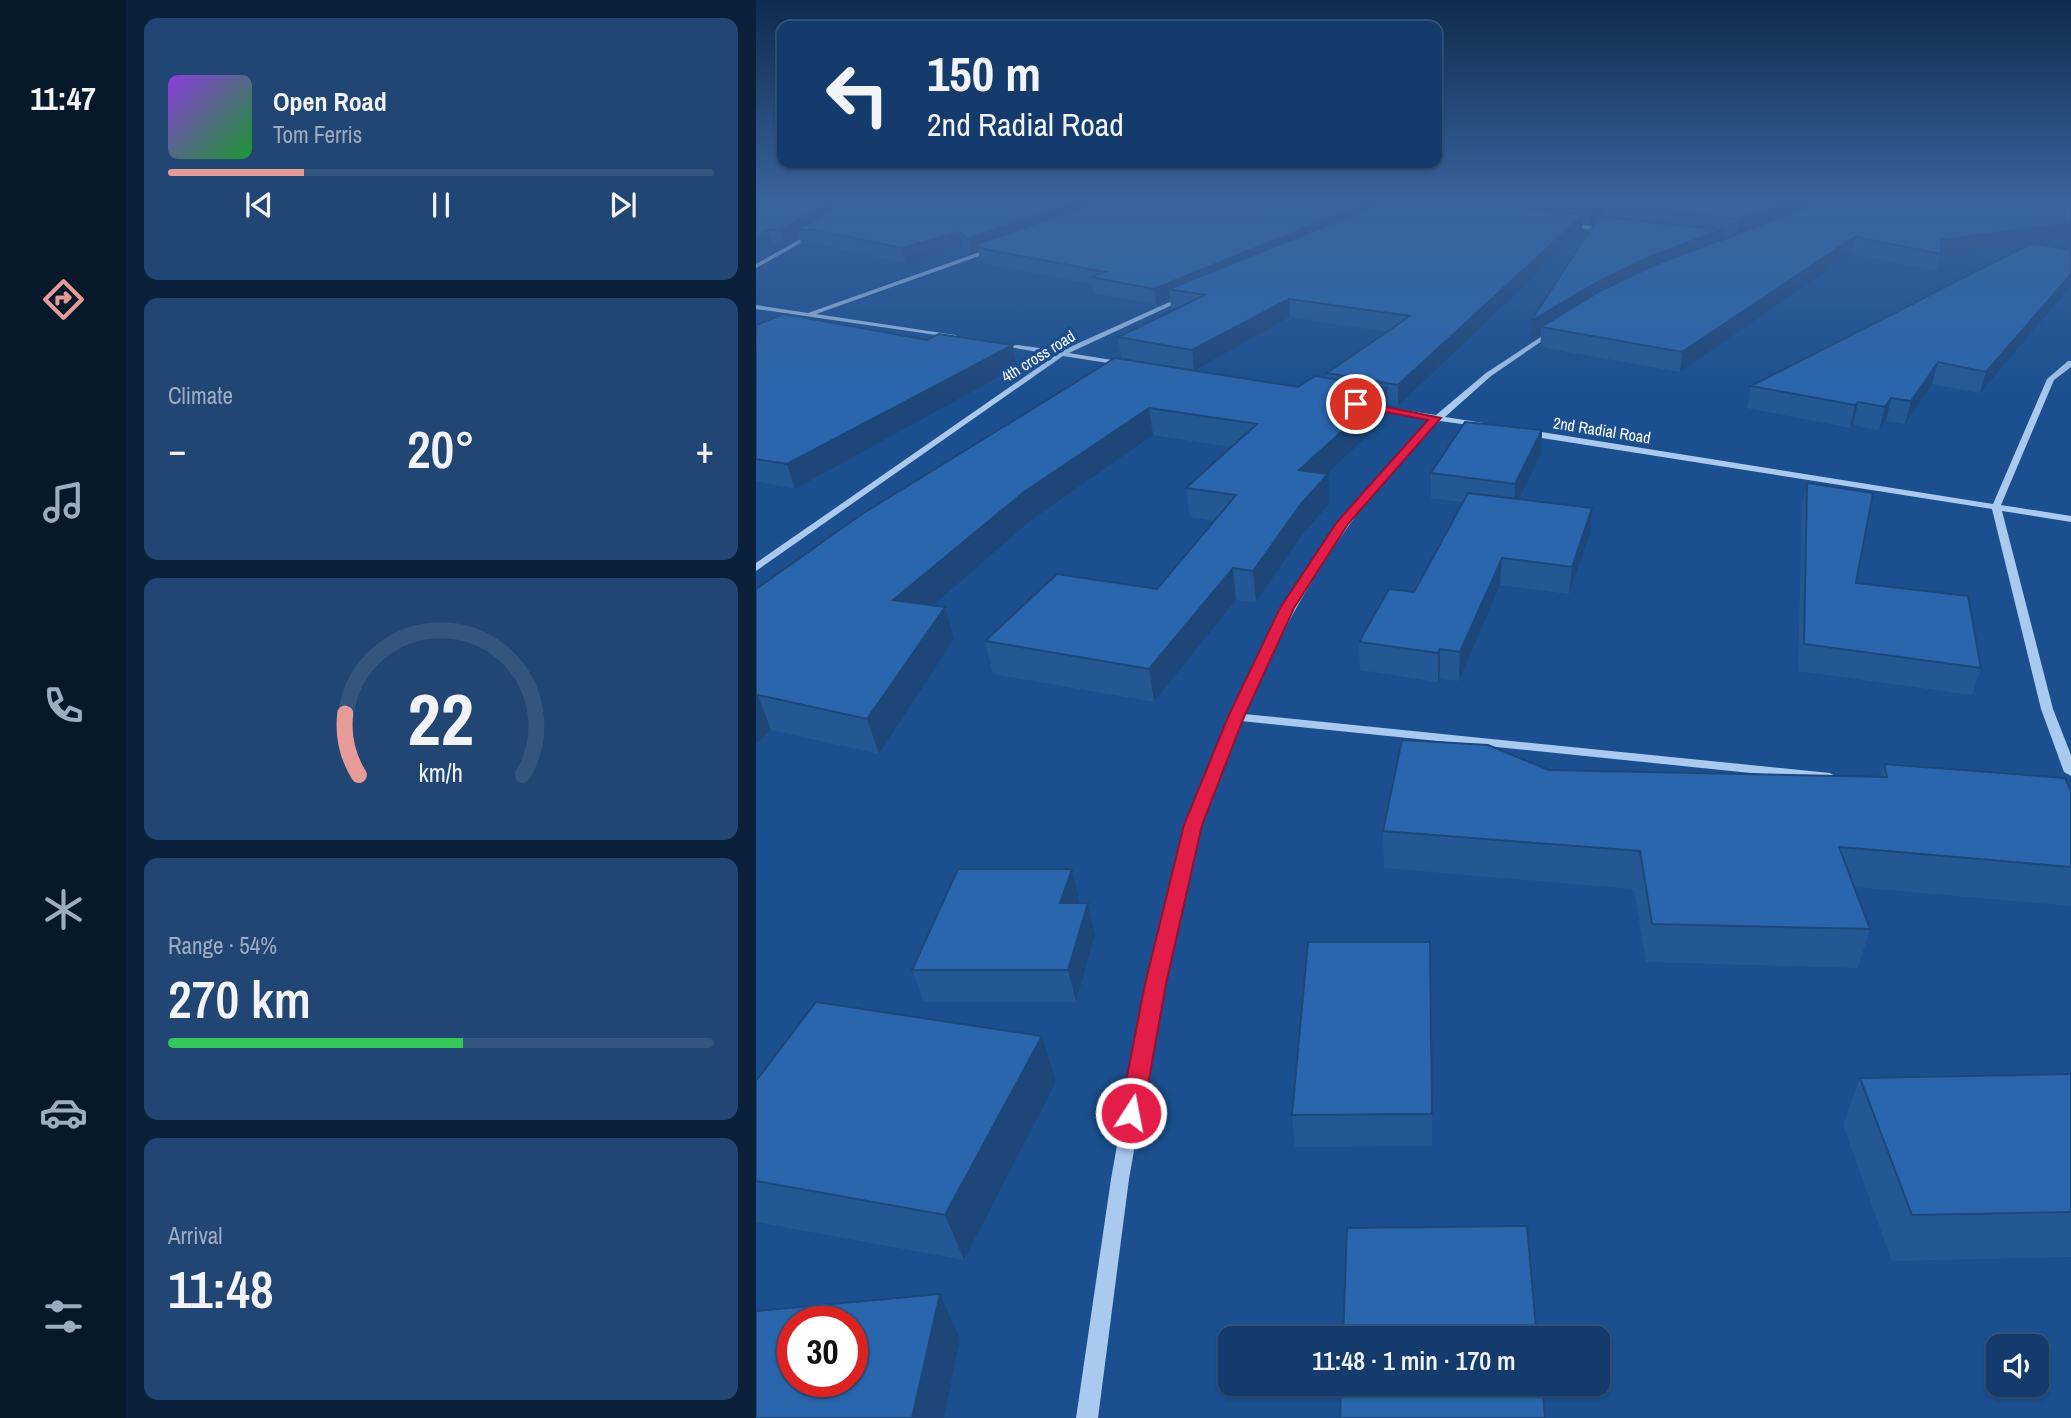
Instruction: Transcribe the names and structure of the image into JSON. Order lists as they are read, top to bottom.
{
  "streets": {
    "street": ["4th cross road", "2nd Radial Road"]
  },
  "page": {
    "tabs": "11:47",
    "turn": ["150 m", "2nd Radial Road"],
    "song": ["Open Road", "Tom Ferris"],
    "tile": [
      "Climate",
      ["Range · 54%", "270 km"],
      ["Arrival", "11:48"]
    ],
    "heat": ["−", "20°", "+"],
    "limit": "30",
    "trip": "11:48 · 1 min · 170 m",
    "gauge": ["22", "km/h"]
  }
}
